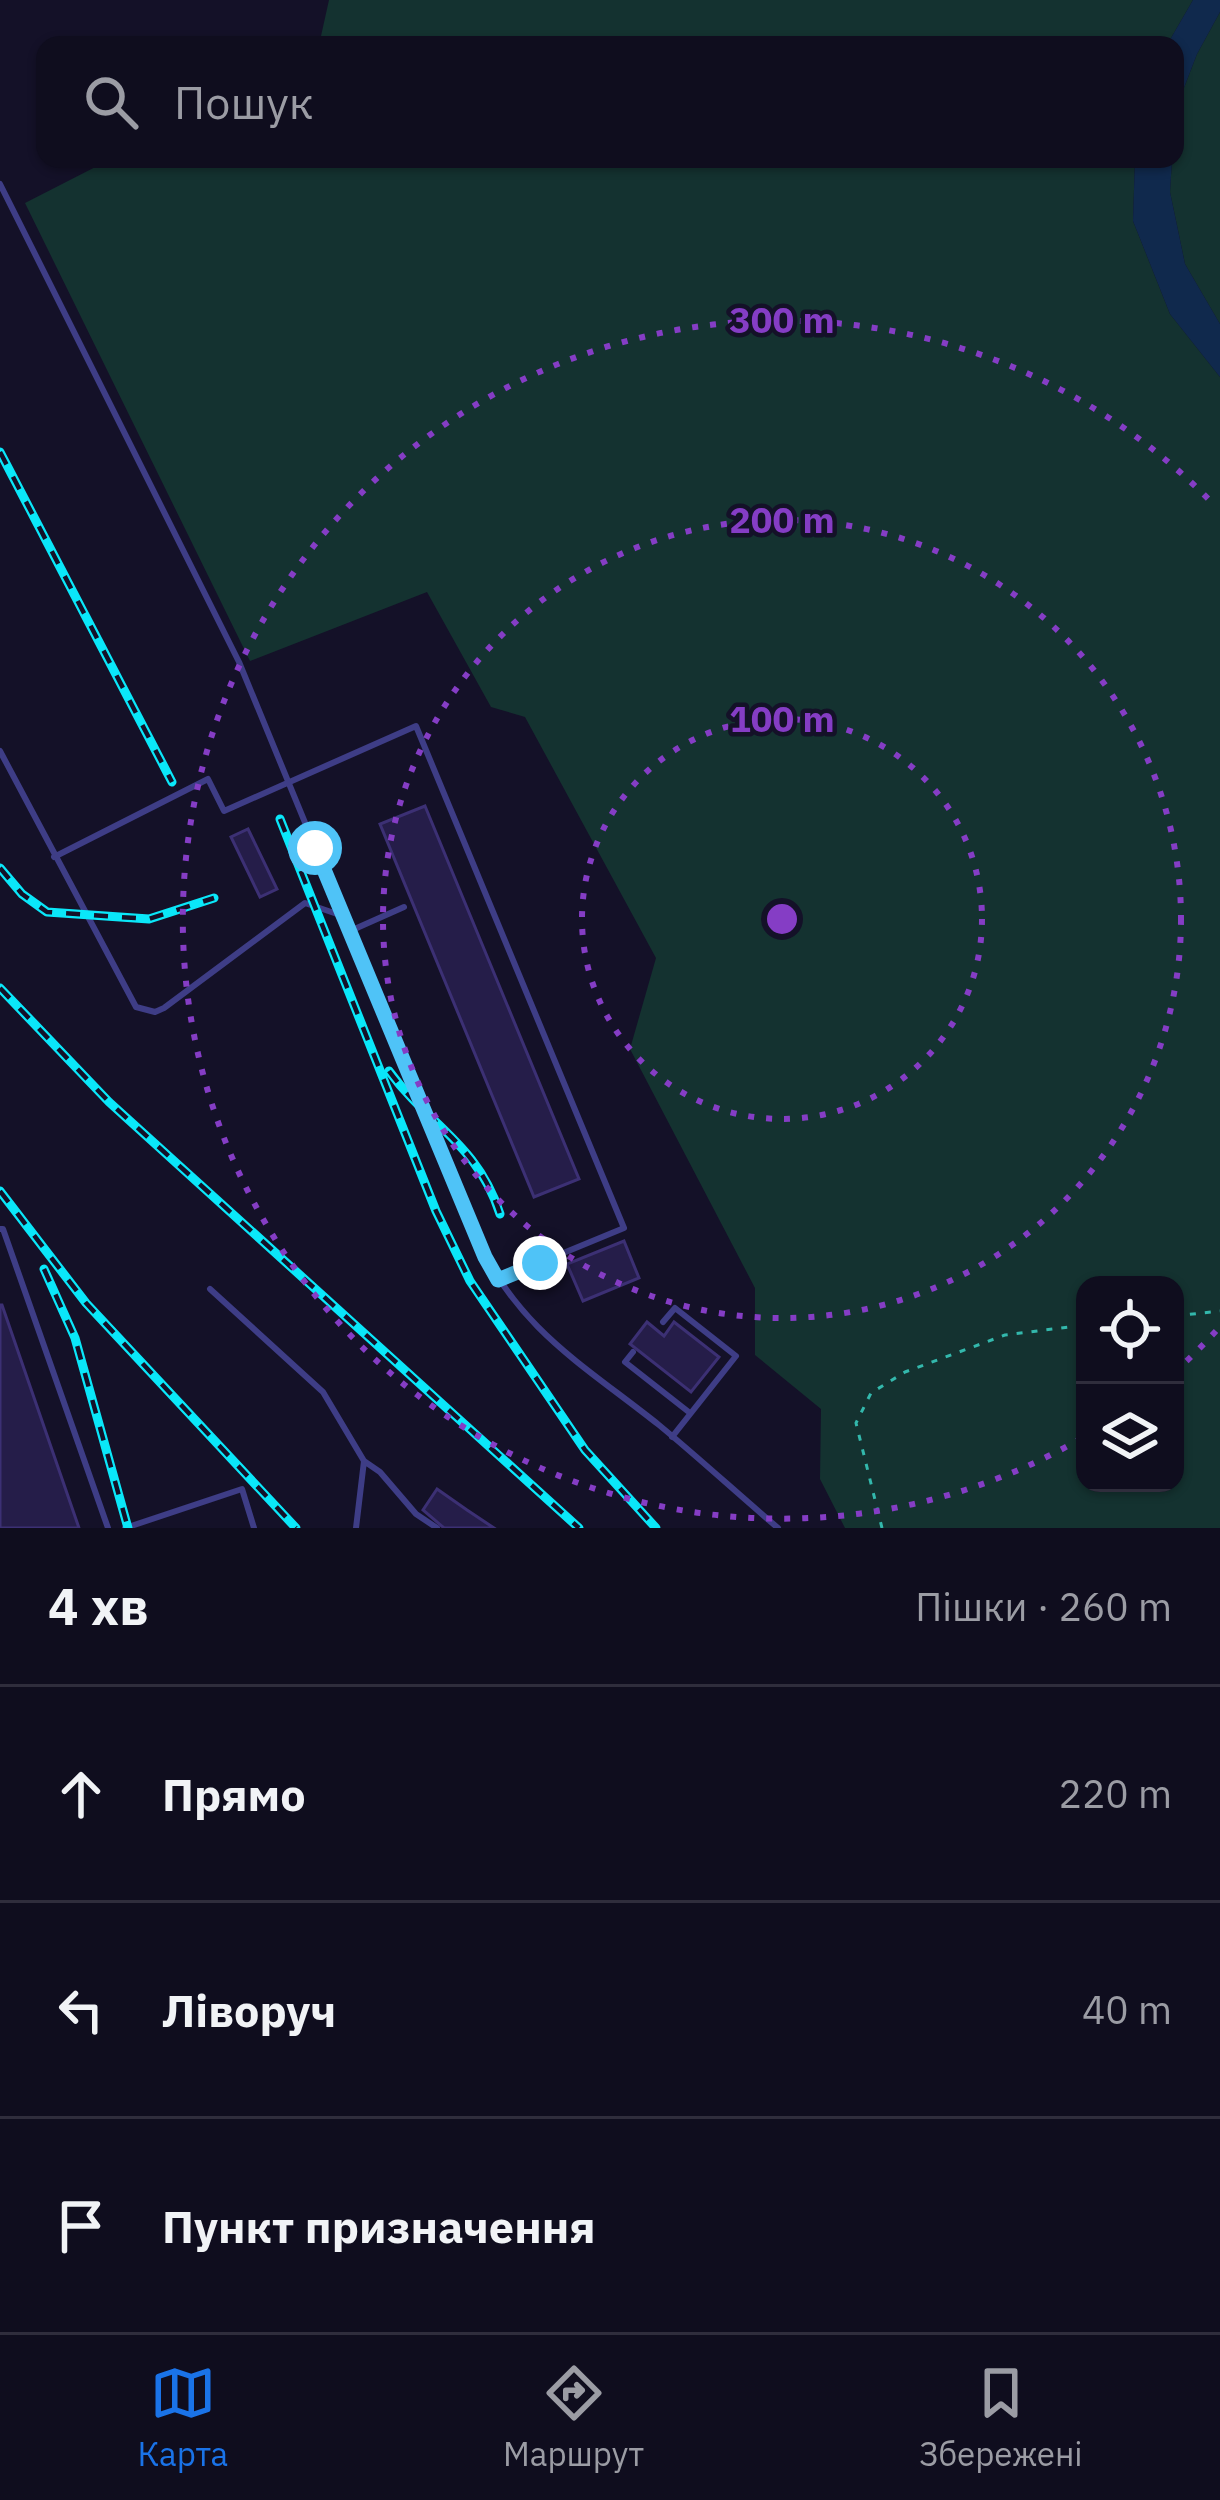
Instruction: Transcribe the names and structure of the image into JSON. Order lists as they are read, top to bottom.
{
  "page": {
    "search": "Пошук",
    "heading": ["4 хв", "Пішки · 260 m"],
    "list": [
      ["Прямо", "220 m"],
      ["Ліворуч", "40 m"],
      "Пункт призначення"
    ],
    "nav": ["Карта", "Маршрут", "Збережені"]
  },
  "rings": ["300 m", "200 m", "100 m"]
}
